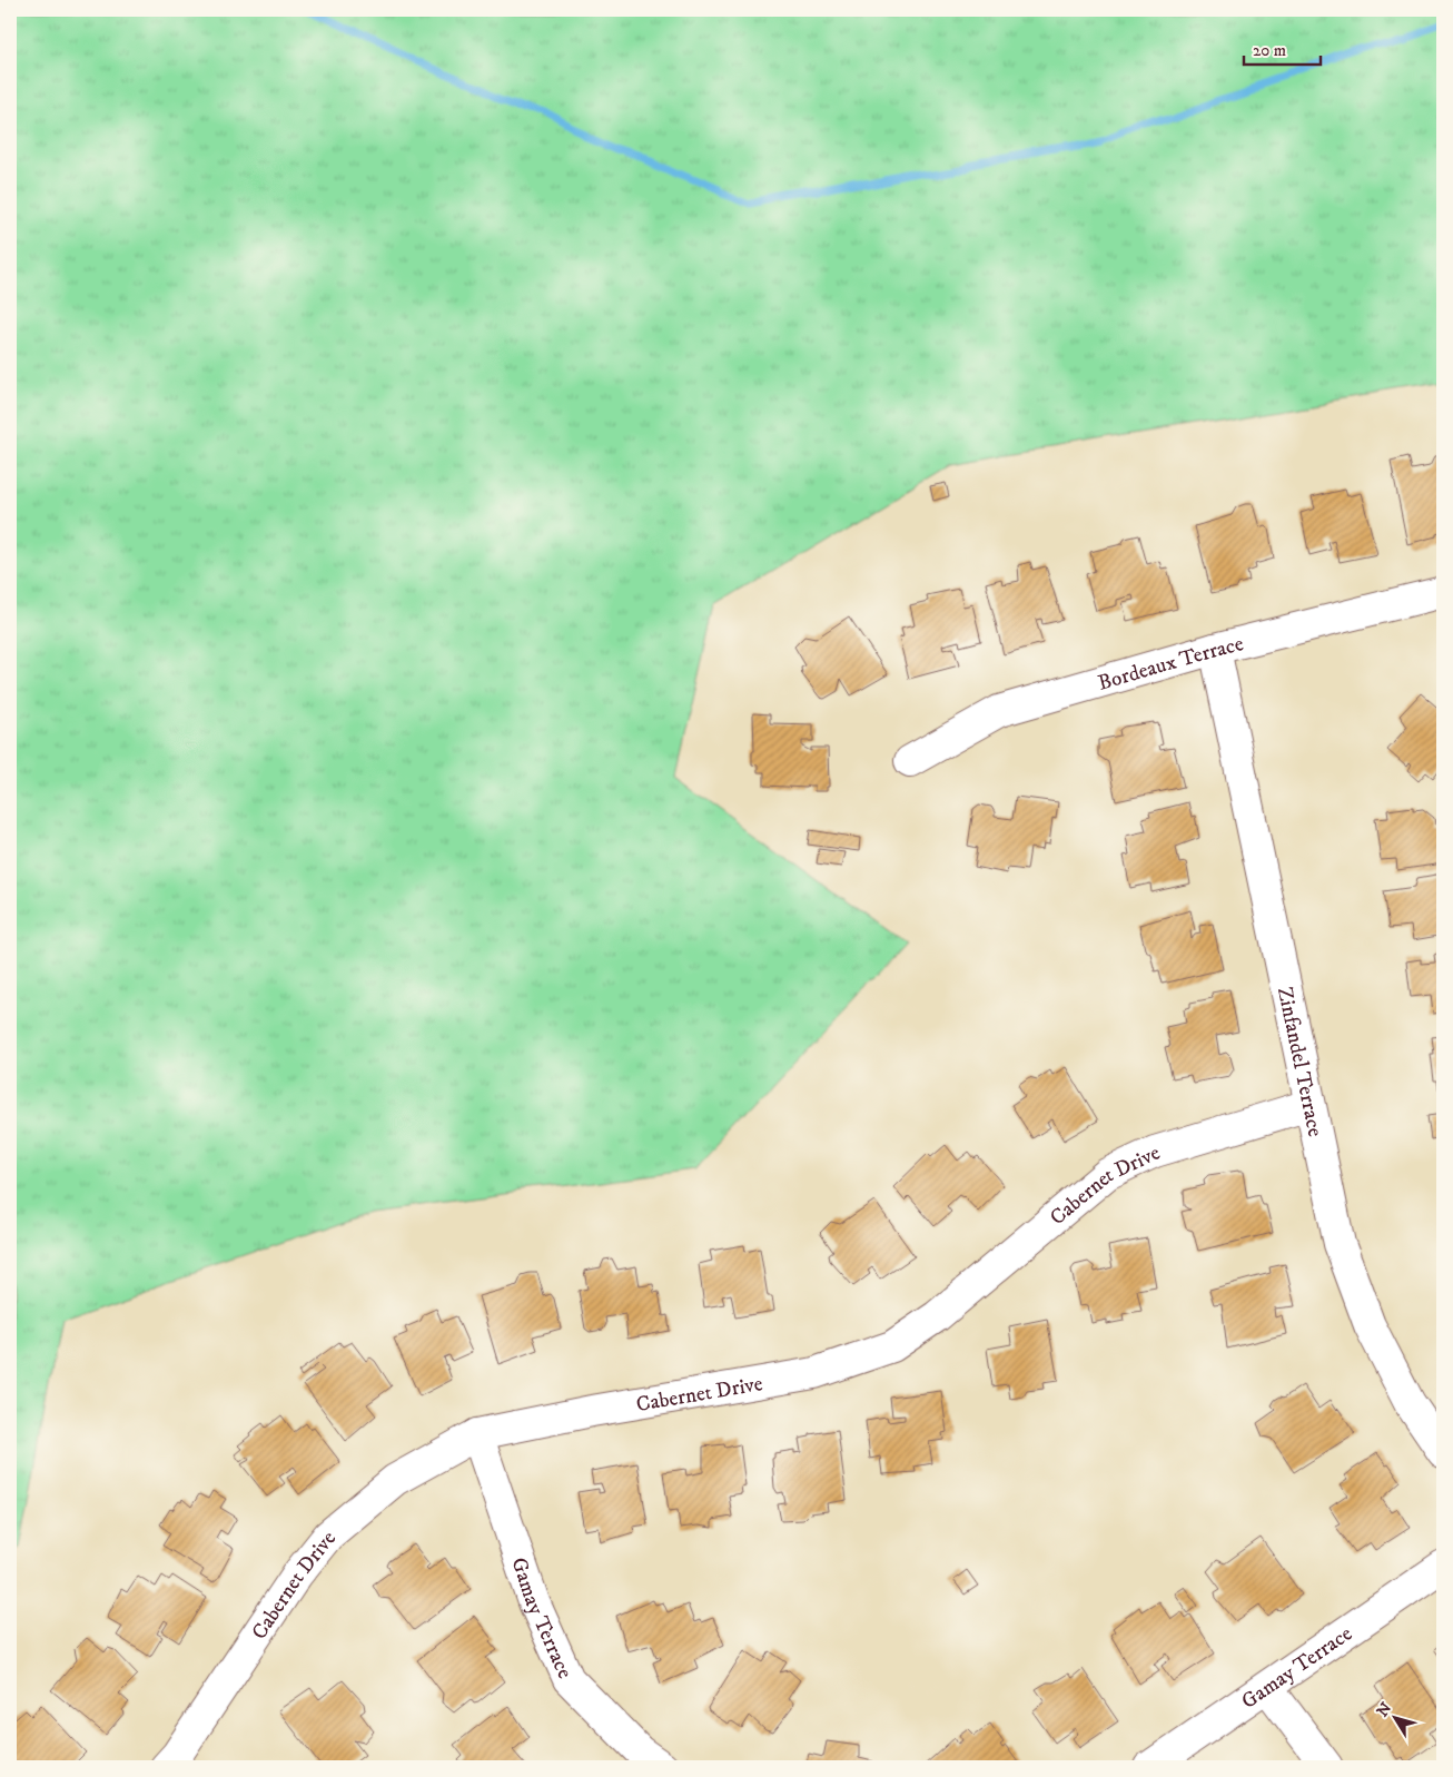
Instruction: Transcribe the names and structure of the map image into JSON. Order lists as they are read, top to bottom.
{
  "streets": {
    "street": [
      "Bordeaux Terrace",
      "Zinfandel Terrace",
      "Cabernet Drive",
      "Gamay Terrace"
    ]
  },
  "crossings": [
    ["Bordeaux Terrace", "Zinfandel Terrace"],
    ["Zinfandel Terrace", "Cabernet Drive"],
    ["Cabernet Drive", "Gamay Terrace"]
  ],
  "scale_bar": "20 m",
  "north": "top left"
}
